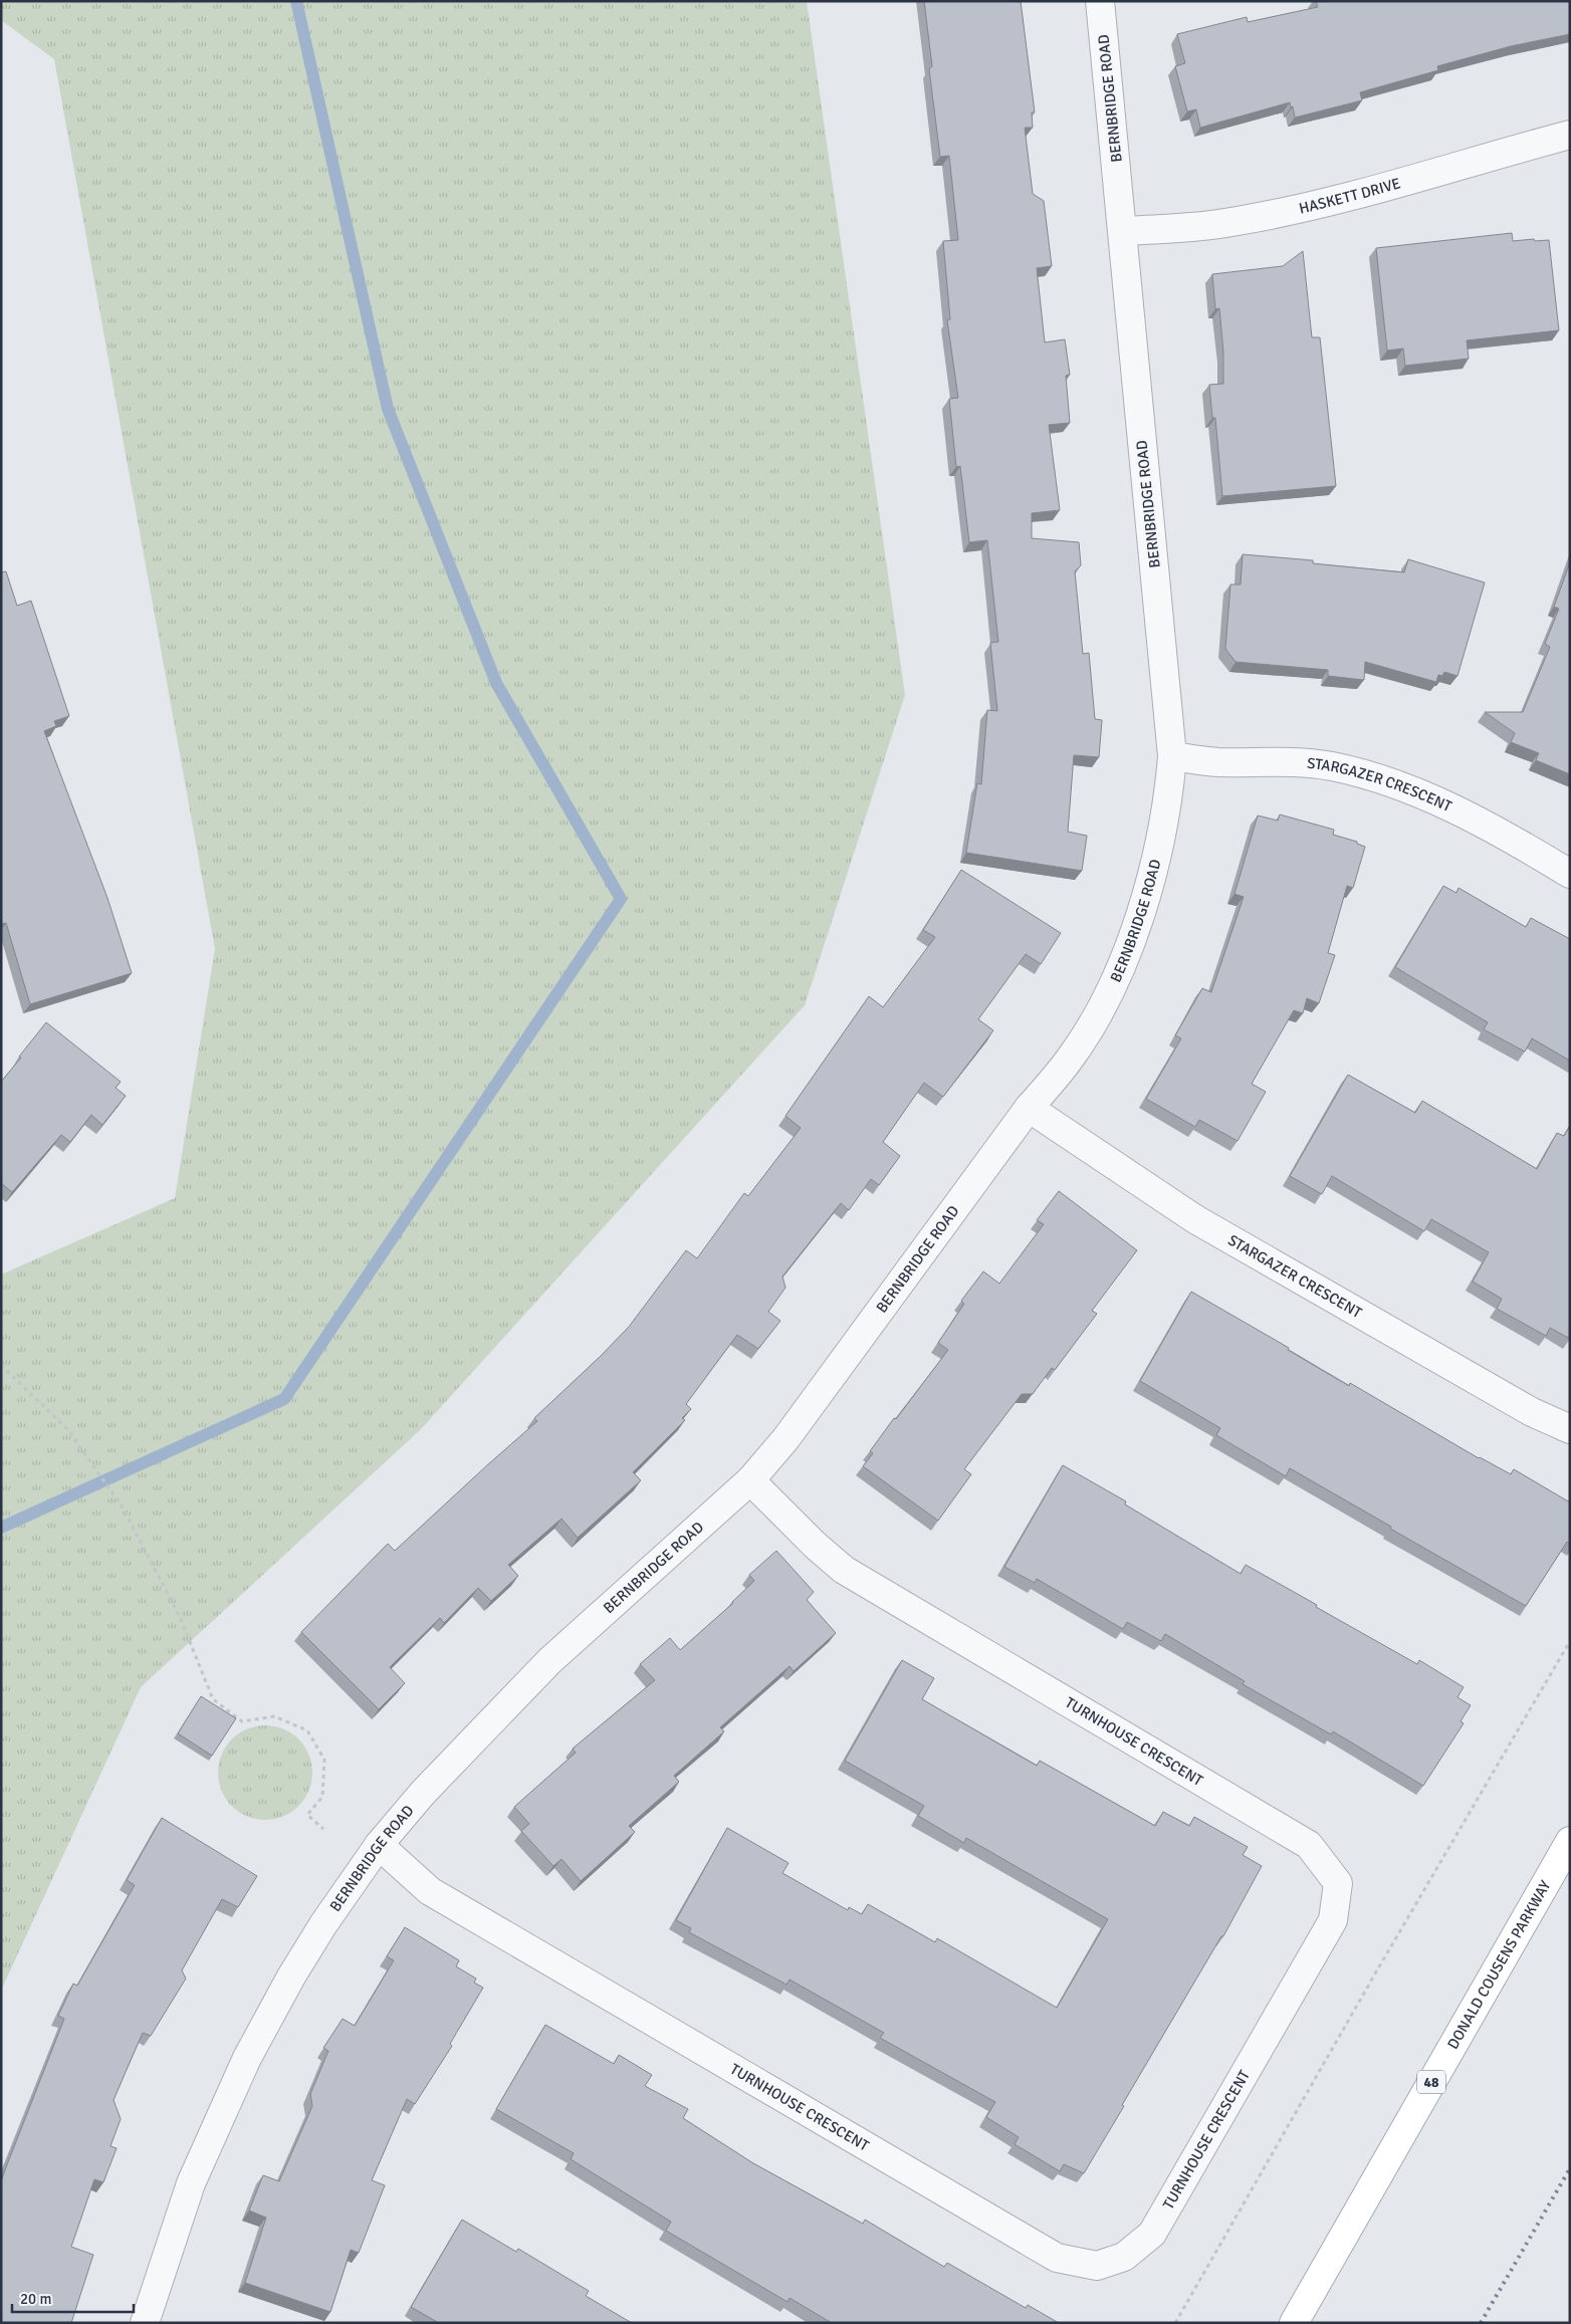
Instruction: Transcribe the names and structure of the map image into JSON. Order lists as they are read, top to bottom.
{
  "streets": {
    "main road": ["DONALD COUSENS PARKWAY", "48"],
    "street": [
      "BERNBRIDGE ROAD",
      "HASKETT DRIVE",
      "STARGAZER CRESCENT",
      "TURNHOUSE CRESCENT"
    ]
  },
  "crossings": [
    ["BERNBRIDGE ROAD", "HASKETT DRIVE"],
    ["BERNBRIDGE ROAD", "STARGAZER CRESCENT"],
    ["BERNBRIDGE ROAD", "TURNHOUSE CRESCENT"]
  ],
  "scale_bar": "20 m"
}
